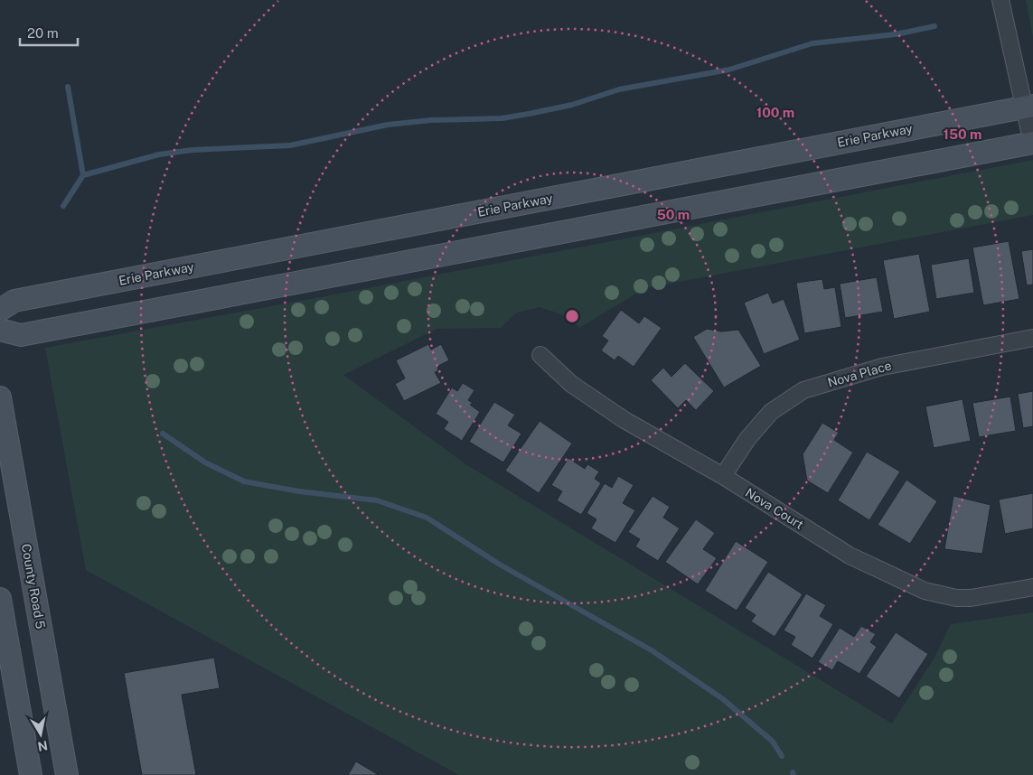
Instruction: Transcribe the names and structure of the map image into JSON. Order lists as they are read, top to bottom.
{
  "streets": {
    "main road": ["Erie Parkway", "County Road 5"],
    "street": ["Nova Place", "Nova Court"]
  },
  "crossings": [
    ["Nova Place", "Nova Court"]
  ],
  "scale_bar": "20 m",
  "north": "bottom",
  "rings": ["100 m", "150 m", "50 m"]
}
